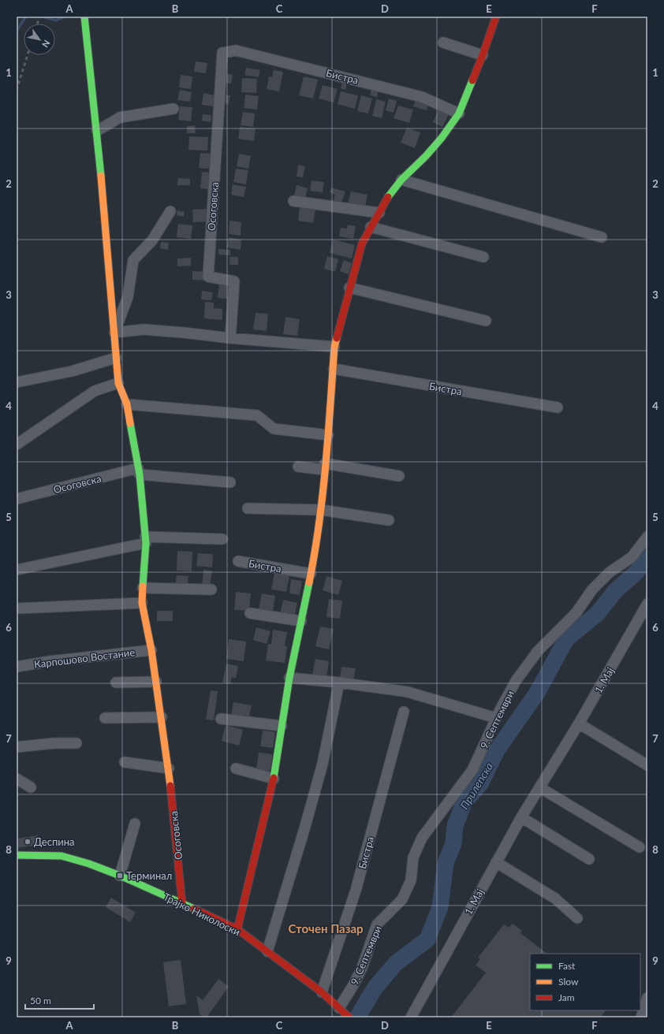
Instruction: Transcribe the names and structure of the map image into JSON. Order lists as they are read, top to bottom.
{
  "streets": {
    "street": [
      "Бистра",
      "Осоговска",
      "Карпошово Востание",
      "1. Мај",
      "9. Септември",
      "Трајко Николоски"
    ]
  },
  "crossings": [
    ["Бистра", "Осоговска"],
    ["Бистра", "Трајко Николоски"],
    ["Осоговска", "Карпошово Востание"],
    ["Осоговска", "Трајко Николоски"],
    ["9. Септември", "Трајко Николоски"]
  ],
  "districts": ["Сточен Пазар"],
  "water": ["Прилепска"],
  "places": {
    "other": ["Деспина"],
    "transit": ["Терминал"]
  },
  "legend": ["Fast", "Slow", "Jam"],
  "scale_bar": "50 m",
  "north": "bottom right",
  "grid": {
    "columns": [
      "A",
      "B",
      "C",
      "D",
      "E",
      "F"
    ],
    "rows": [
      "1",
      "2",
      "3",
      "4",
      "5",
      "6",
      "7",
      "8",
      "9"
    ]
  }
}
